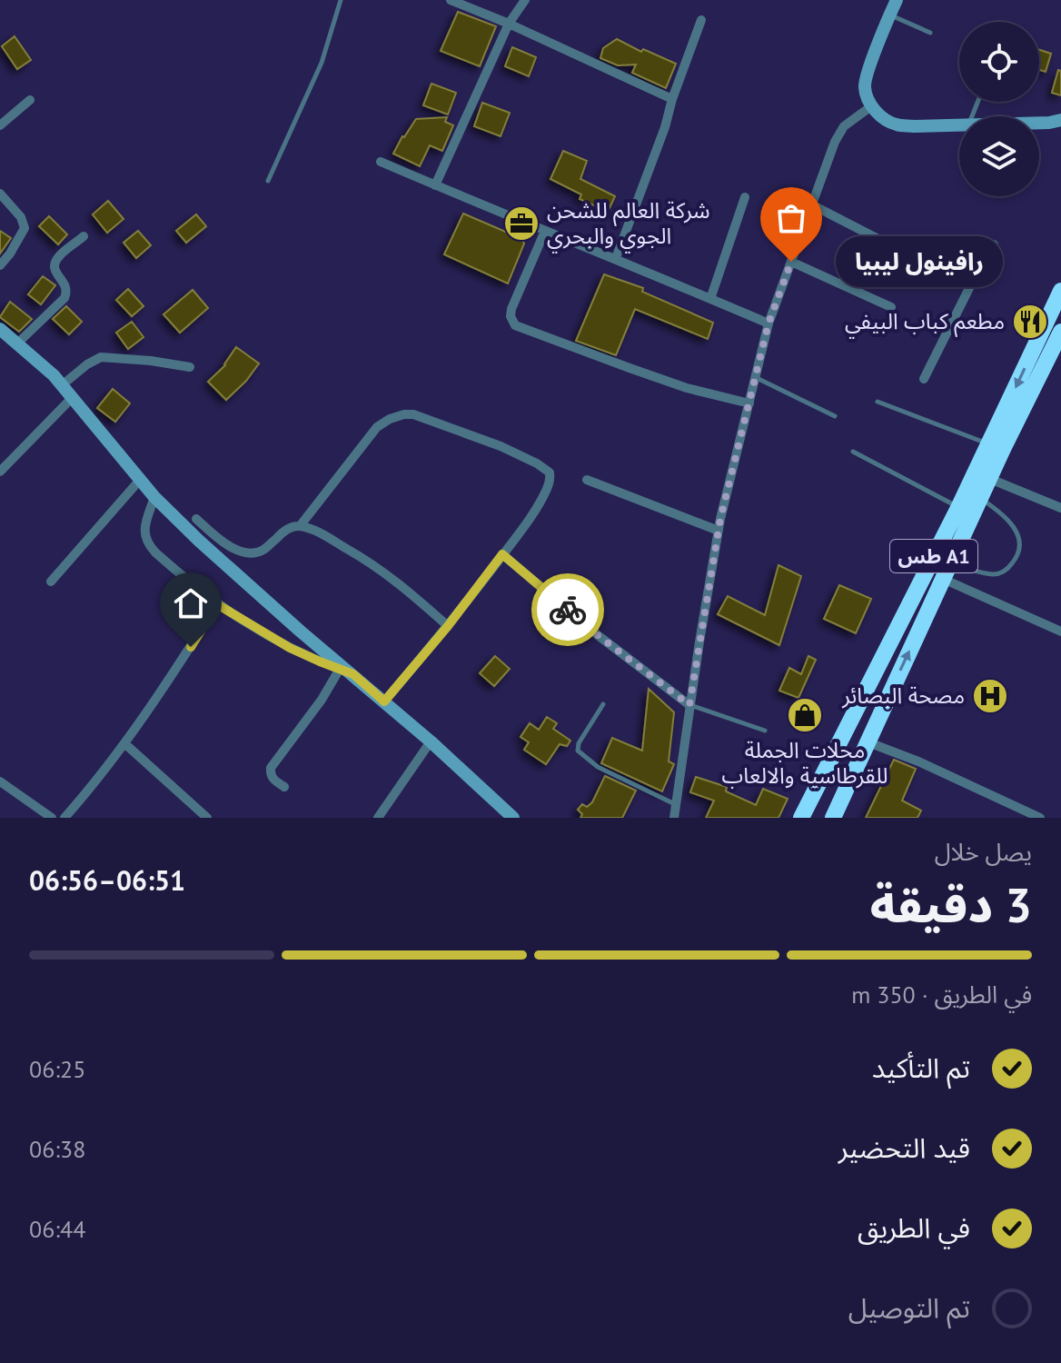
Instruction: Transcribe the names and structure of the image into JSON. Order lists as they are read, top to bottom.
{
  "streets": {
    "highway": ["طس A1"]
  },
  "places": {
    "office": ["شركة العالم للشحن الجوي والبحري"],
    "other": ["رافينول ليبيا"],
    "restaurant": ["مطعم كباب البيفي"],
    "hospital": ["مصحة البصائر"],
    "shop": ["محلات الجملة للقرطاسية والالعاب"]
  },
  "page": {
    "bubble": "رافينول ليبيا",
    "heading": ["3 دقيقة", "يصل خلال", "06:51–06:56"],
    "bar": "في الطريق · 350 m",
    "list": [
      ["تم التأكيد", "06:25"],
      ["قيد التحضير", "06:38"],
      ["في الطريق", "06:44"],
      "تم التوصيل"
    ]
  }
}
